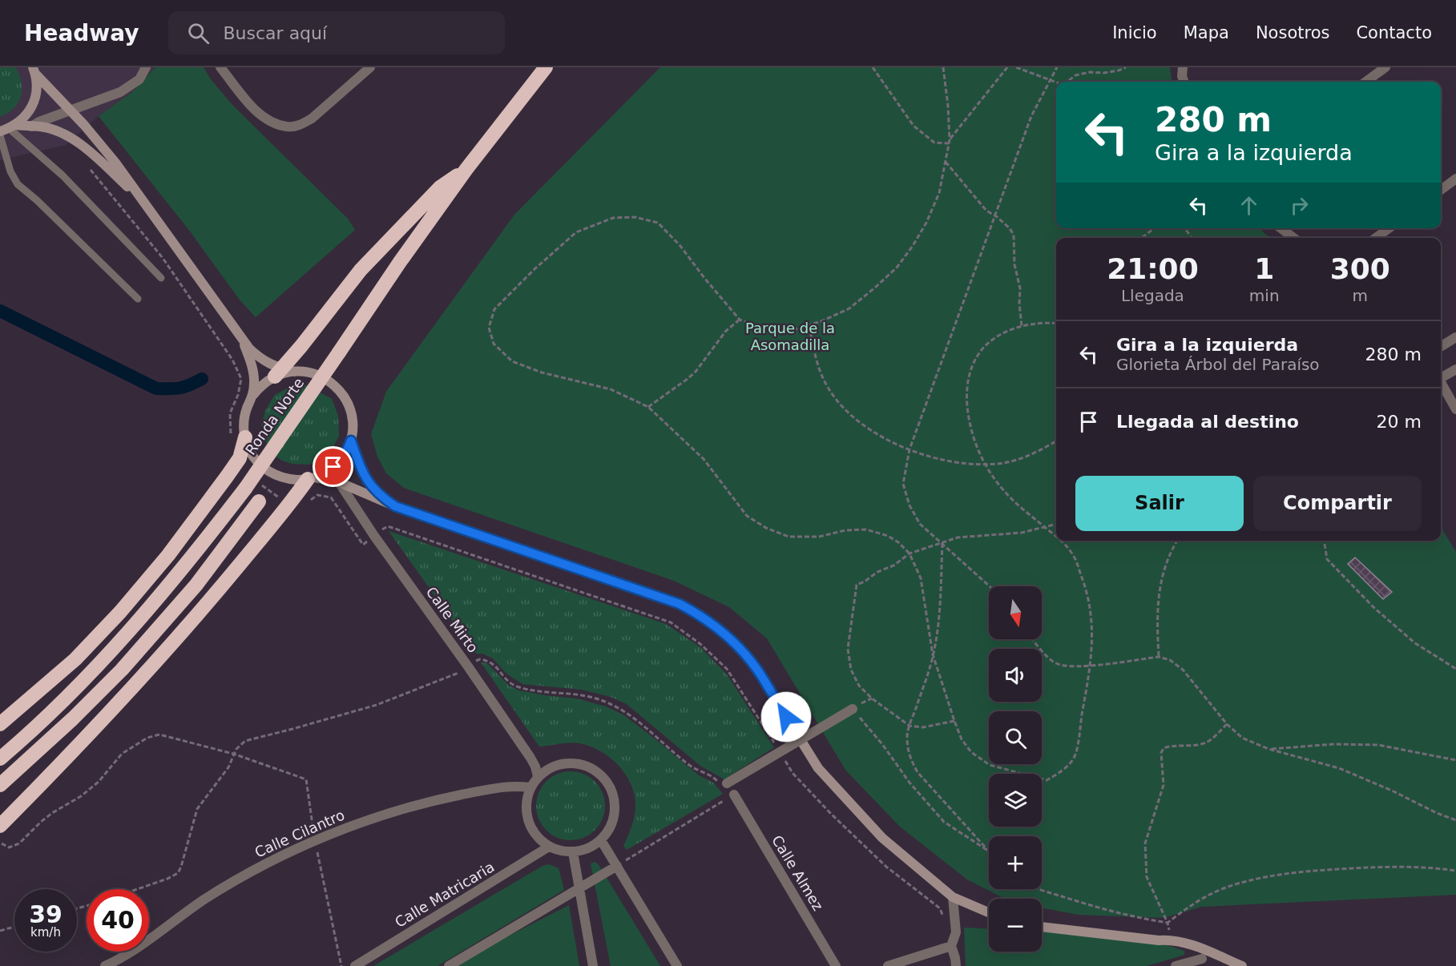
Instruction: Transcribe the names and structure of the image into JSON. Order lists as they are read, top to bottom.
{
  "streets": {
    "highway": ["Ronda Norte"],
    "street": [
      "Calle Mirto",
      "Calle Cilantro",
      "Calle Almez",
      "Calle Matricaria"
    ]
  },
  "crossings": [
    ["Calle Mirto", "Calle Cilantro"],
    ["Calle Mirto", "Calle Matricaria"],
    ["Calle Cilantro", "Calle Matricaria"]
  ],
  "parks": ["Parque de la Asomadilla"],
  "north": "bottom",
  "page": {
    "header": "Headway",
    "search": "Buscar aquí",
    "nav": [
      "Inicio",
      "Mapa",
      "Nosotros",
      "Contacto"
    ],
    "turn": ["280 m", "Gira a la izquierda"],
    "eta": [
      "21:00",
      "Llegada",
      "1",
      "min",
      "300",
      "m"
    ],
    "list": [
      {
        "name": "Gira a la izquierda",
        "note": "Glorieta Árbol del Paraíso",
        "value": "280 m"
      },
      {
        "name": "Llegada al destino",
        "value": "20 m"
      }
    ],
    "buttons": ["Salir", "Compartir"],
    "map_buttons": ["+", "−"],
    "speed": "39 km/h",
    "limit": "40"
  }
}
